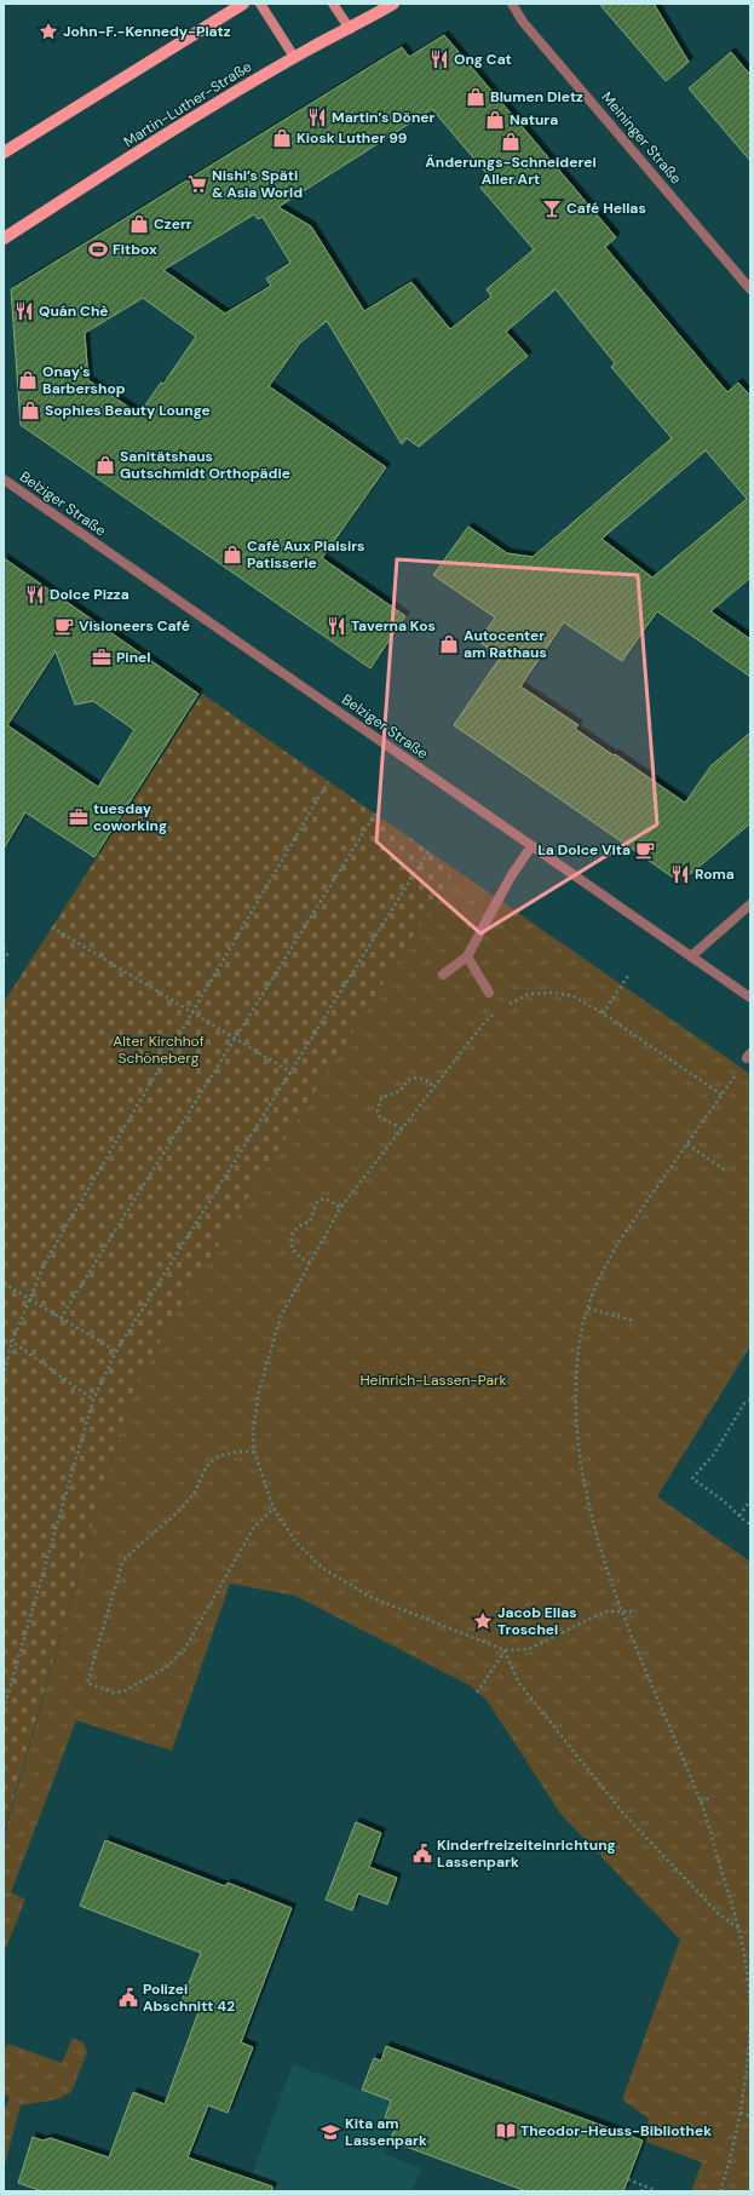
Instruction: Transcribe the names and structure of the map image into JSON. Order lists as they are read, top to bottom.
{
  "streets": {
    "main road": ["Martin-Luther-Straße"],
    "street": ["Meininger Straße", "Belziger Straße"]
  },
  "parks": ["Alter Kirchhof Schöneberg", "Heinrich-Lassen-Park"],
  "places": {
    "place": ["John-F.-Kennedy-Platz", "Jacob Elias Troschel"],
    "restaurant": [
      "Ong Cat",
      "Martin’s Döner",
      "Quán Chè",
      "Dolce Pizza",
      "Taverna Kos",
      "Roma"
    ],
    "shop": [
      "Blumen Dietz",
      "Natura",
      "Kiosk Luther 99",
      "Änderungs-Schneiderei Aller Art",
      "Czerr",
      "Onay's Barbershop",
      "Sophies Beauty Lounge",
      "Sanitätshaus Gutschmidt Orthopädie",
      "Café Aux Plaisirs Patisserie",
      "Autocenter am Rathaus"
    ],
    "supermarket": ["Nishi’s Späti & Asia World"],
    "bar": ["Café Hellas"],
    "sports": ["Fitbox"],
    "cafe": ["Visioneers Café", "La Dolce Vita"],
    "office": ["Pinel", "tuesday coworking"],
    "public building": ["Kinderfreizeiteinrichtung Lassenpark", "Polizei Abschnitt 42"],
    "library": ["Theodor-Heuss-Bibliothek"],
    "school or university": ["Kita am Lassenpark"]
  }
}
